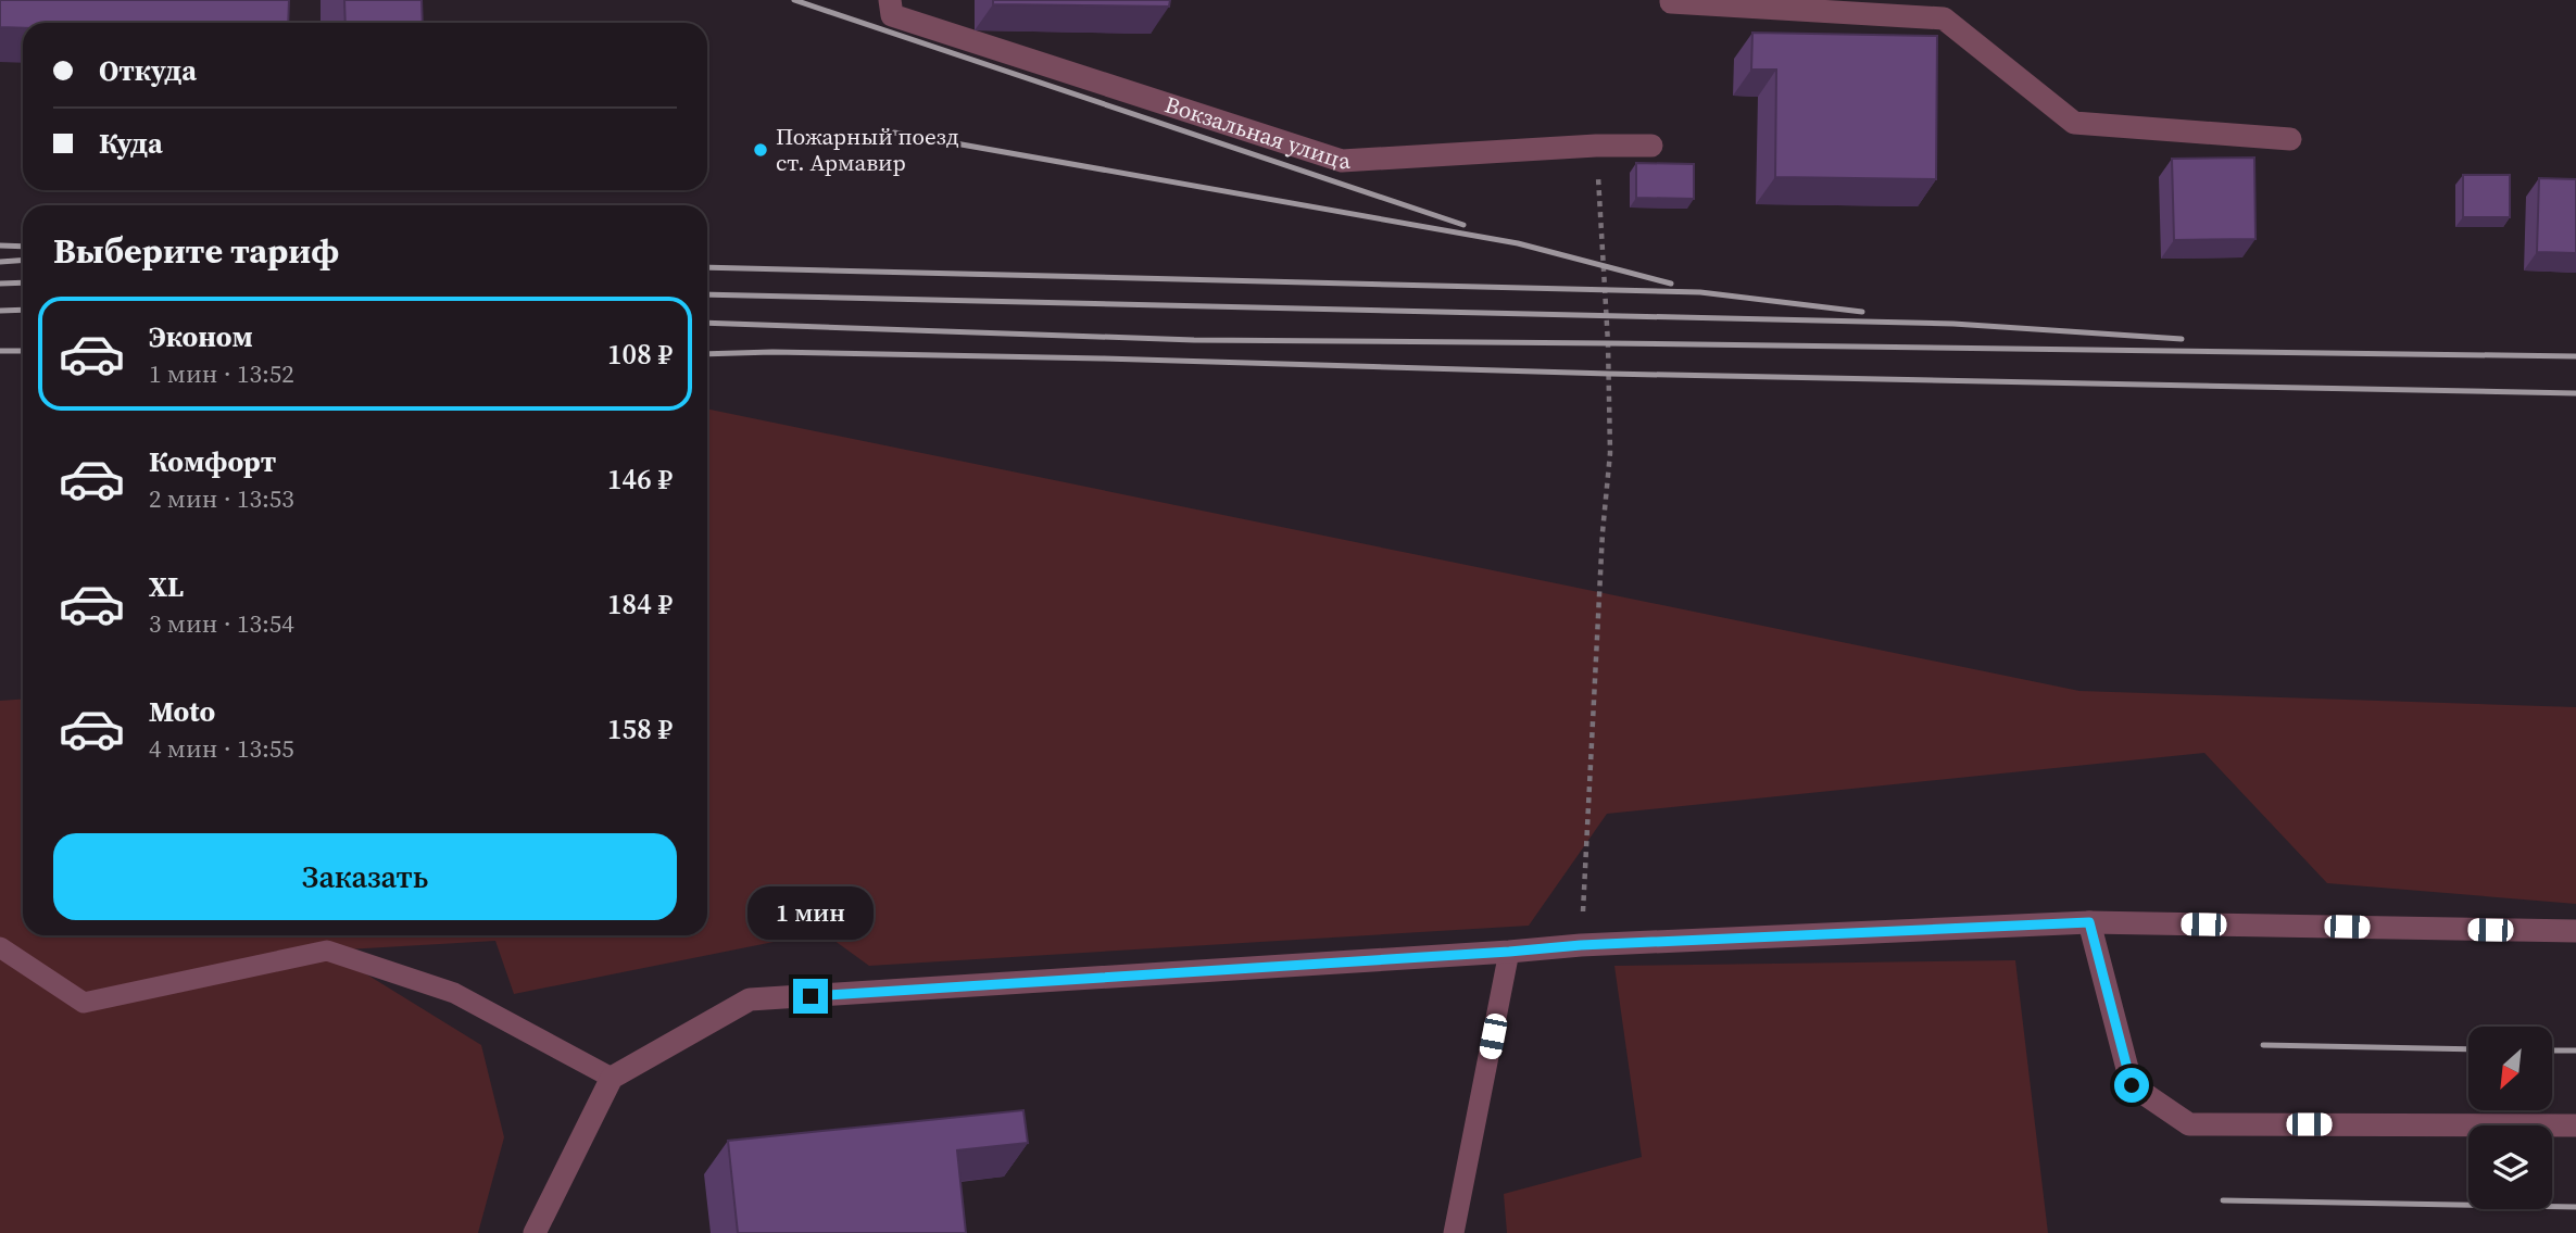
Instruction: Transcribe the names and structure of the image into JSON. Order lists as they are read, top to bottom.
{
  "streets": {
    "street": ["Вокзальная улица"]
  },
  "places": ["Пожарный поезд ст. Армавир"],
  "north": "bottom left",
  "page": {
    "banner": ["Откуда", "Куда"],
    "heading": "Выберите тариф",
    "list": [
      {
        "name": "Эконом",
        "note": "1 мин · 13:52",
        "value": "108 ₽"
      },
      {
        "name": "Комфорт",
        "note": "2 мин · 13:53",
        "value": "146 ₽"
      },
      {
        "name": "XL",
        "note": "3 мин · 13:54",
        "value": "184 ₽"
      },
      {
        "name": "Moto",
        "note": "4 мин · 13:55",
        "value": "158 ₽"
      }
    ],
    "buttons": "Заказать",
    "bubble": "1 мин"
  }
}
